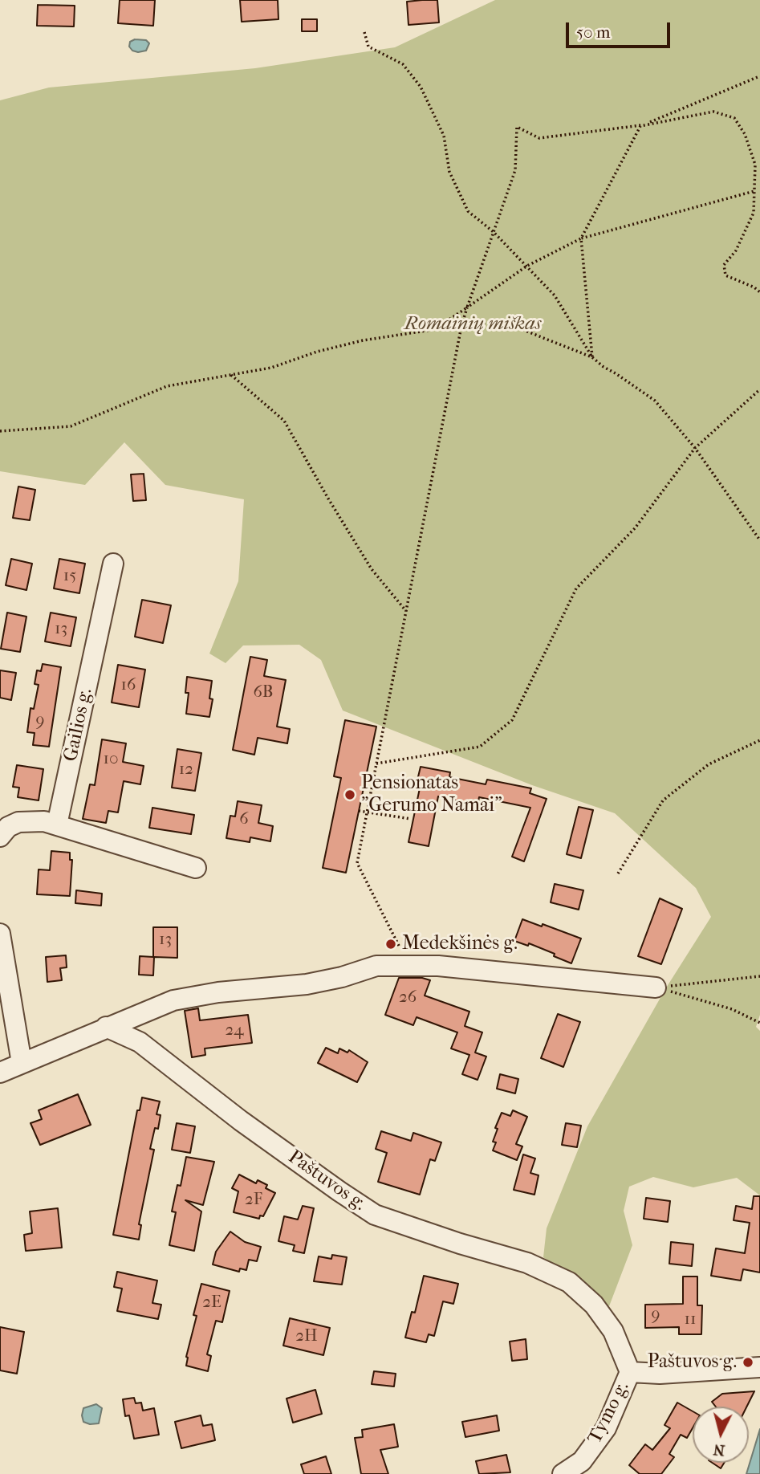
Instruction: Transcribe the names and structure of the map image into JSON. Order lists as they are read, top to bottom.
{
  "streets": {
    "street": ["Gailios g.", "Paštuvos g.", "Tymo g."]
  },
  "crossings": [
    ["Paštuvos g.", "Tymo g."]
  ],
  "parks": ["Romainių miškas"],
  "places": ["Pensionatas \"Gerumo Namai\"", "Medekšinės g.", "Paštuvos g."],
  "house_numbers": [
    "15",
    "13",
    "16",
    "6B",
    "9",
    "10",
    "12",
    "6",
    "13",
    "26",
    "24",
    "2F",
    "2E",
    "9",
    "11",
    "2H"
  ],
  "scale_bar": "50 m",
  "north": "bottom"
}
